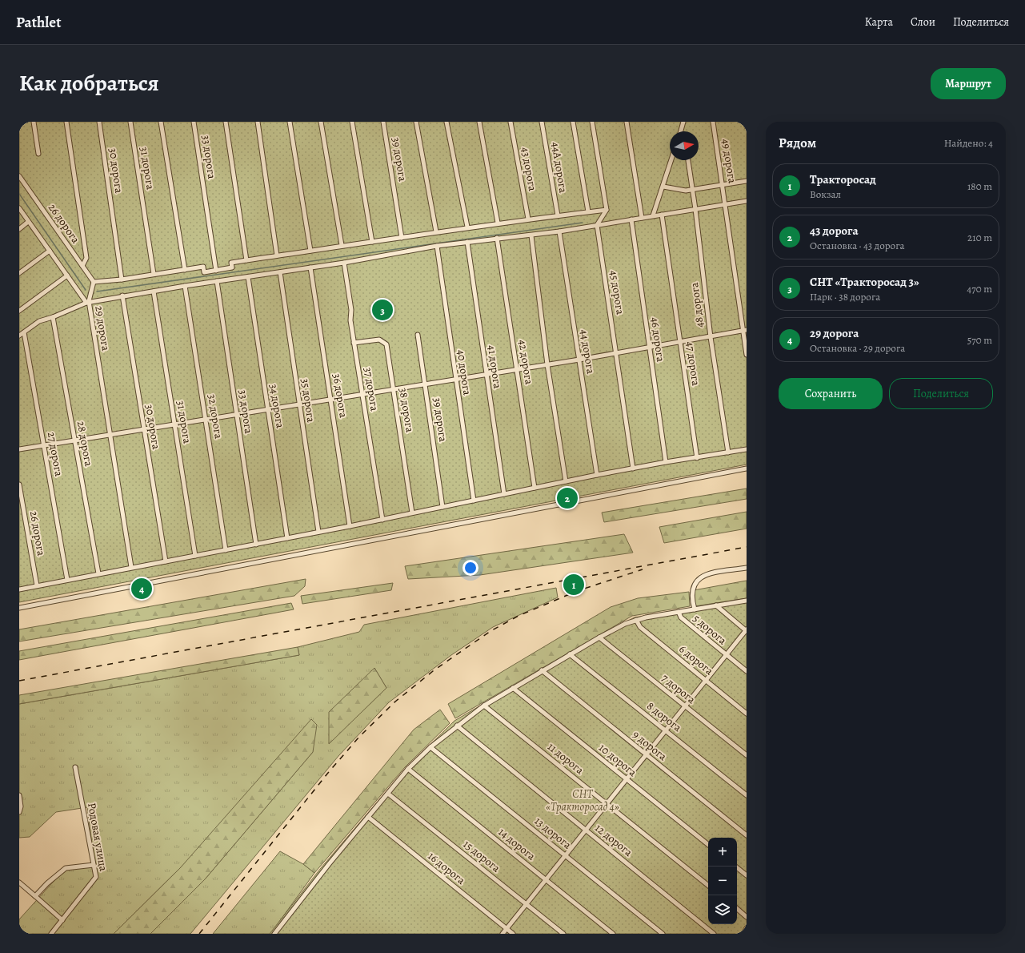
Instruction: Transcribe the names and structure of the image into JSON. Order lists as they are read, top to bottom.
{
  "streets": {
    "street": [
      "33 дорога",
      "39 дорога",
      "49 дорога",
      "44А дорога",
      "31 дорога",
      "43 дорога",
      "30 дорога",
      "26 дорога",
      "45 дорога",
      "48 дорога",
      "29 дорога",
      "46 дорога",
      "44 дорога",
      "42 дорога",
      "47 дорога",
      "41 дорога",
      "40 дорога",
      "37 дорога",
      "36 дорога",
      "35 дорога",
      "34 дорога",
      "38 дорога",
      "32 дорога",
      "28 дорога",
      "27 дорога",
      "5 дорога",
      "6 дорога",
      "7 дорога",
      "8 дорога",
      "9 дорога",
      "11 дорога",
      "10 дорога",
      "13 дорога",
      "Родовая улица",
      "12 дорога",
      "14 дорога",
      "15 дорога",
      "16 дорога"
    ]
  },
  "crossings": [
    ["26 дорога", "29 дорога"],
    ["37 дорога", "38 дорога"]
  ],
  "parks": ["СНТ «Тракторосад 4»"],
  "north": "right",
  "page": {
    "header": "Pathlet",
    "nav": ["Карта", "Слои", "Поделиться"],
    "title": "Как добраться",
    "buttons": [
      "Маршрут",
      ["Сохранить", "Поделиться"]
    ],
    "heading": ["Рядом", "Найдено: 4"],
    "list": [
      {
        "mark": "1",
        "name": "Тракторосад",
        "note": "Вокзал",
        "value": "180 m"
      },
      {
        "mark": "2",
        "name": "43 дорога",
        "note": "Остановка · 43 дорога",
        "value": "210 m"
      },
      {
        "mark": "3",
        "name": "СНТ «Тракторосад 3»",
        "note": "Парк · 38 дорога",
        "value": "470 m"
      },
      {
        "mark": "4",
        "name": "29 дорога",
        "note": "Остановка · 29 дорога",
        "value": "570 m"
      }
    ],
    "pins": [
      "3",
      "2",
      "1",
      "4"
    ],
    "map_buttons": ["+", "−"]
  }
}
